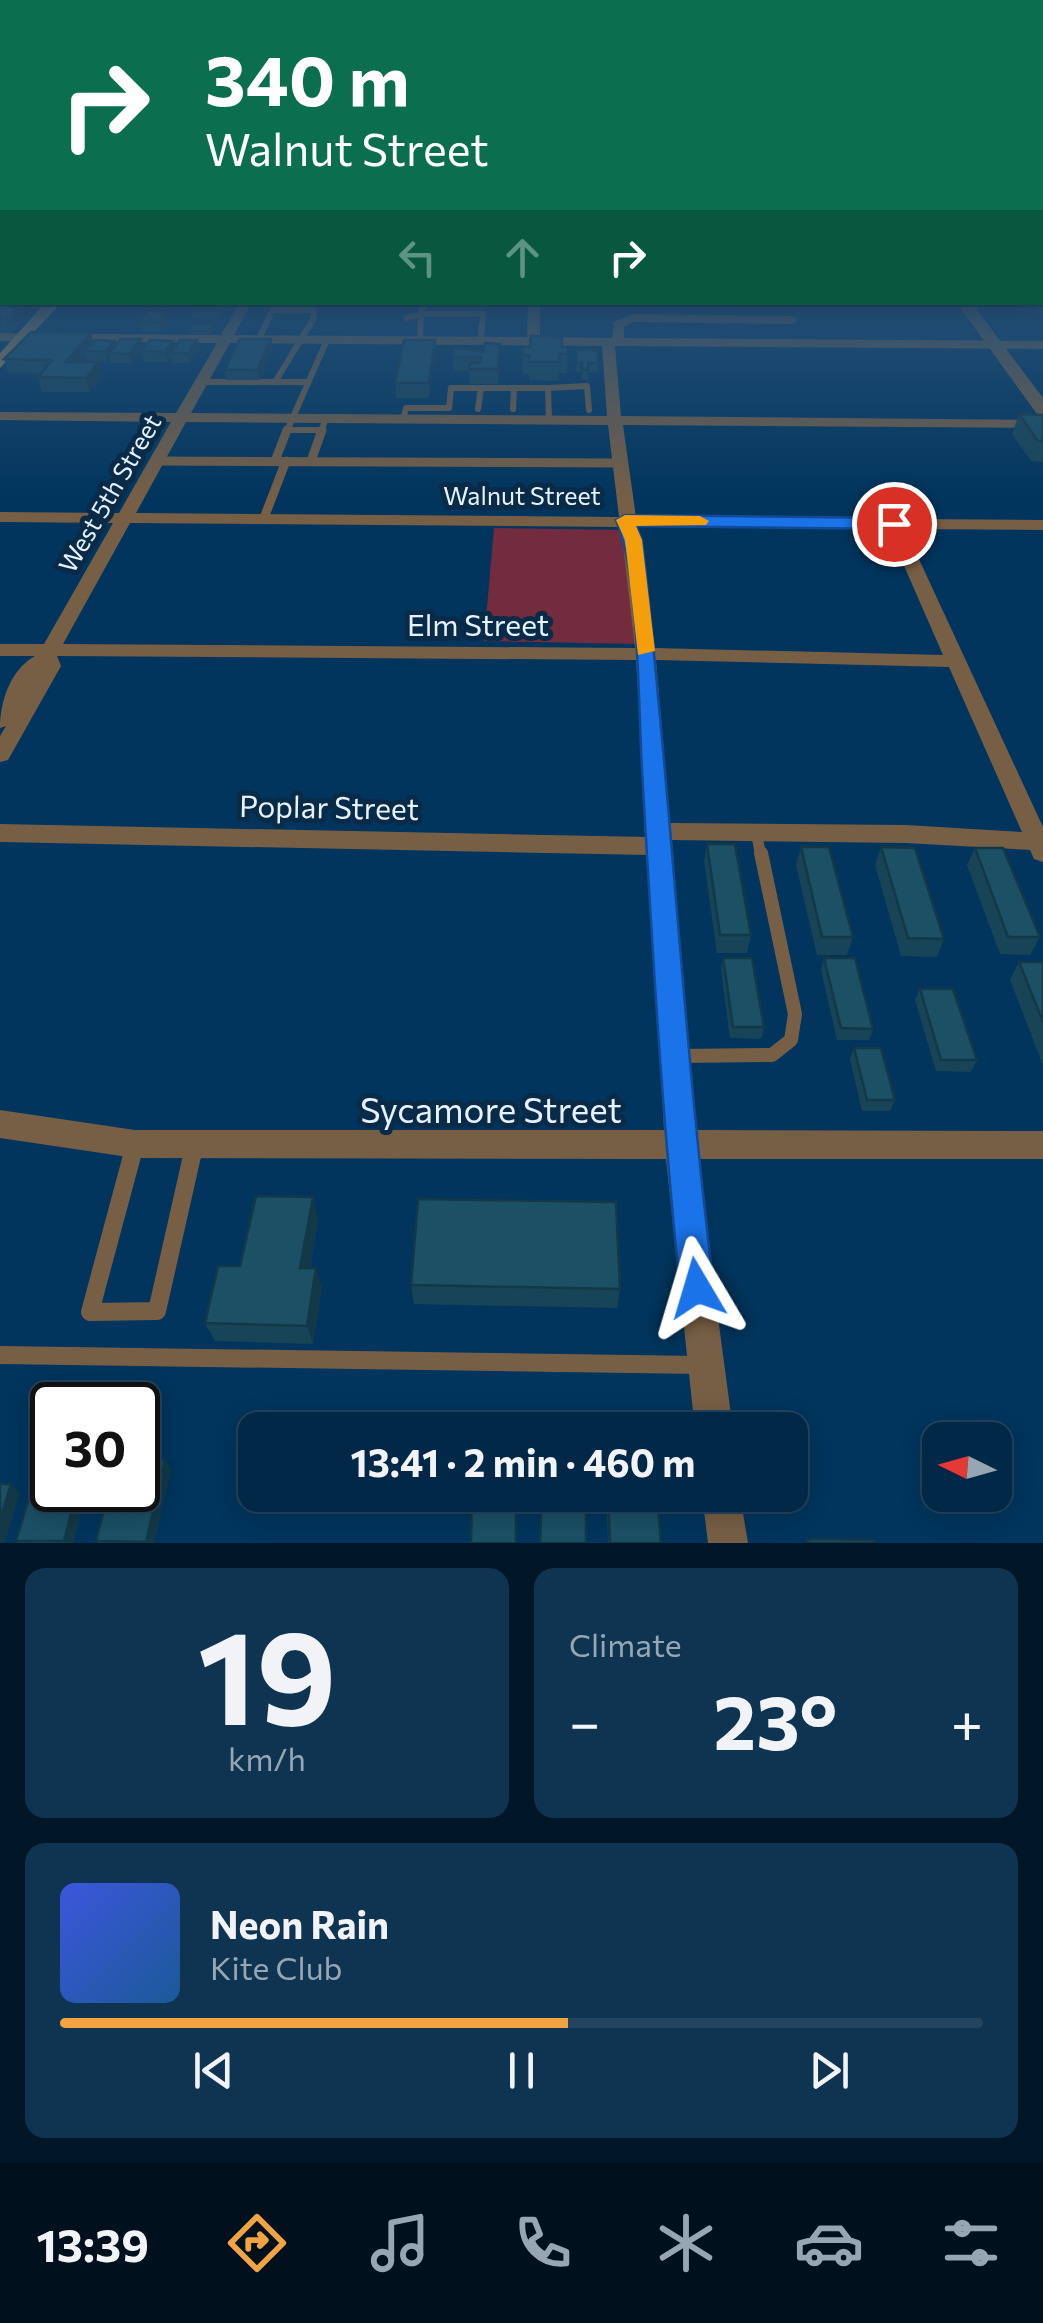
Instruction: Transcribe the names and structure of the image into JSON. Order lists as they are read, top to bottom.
{
  "streets": {
    "street": [
      "West 5th Street",
      "Walnut Street",
      "Elm Street",
      "Poplar Street",
      "Sycamore Street"
    ]
  },
  "crossings": [
    ["West 5th Street", "Walnut Street"],
    ["West 5th Street", "Elm Street"]
  ],
  "north": "left",
  "page": {
    "turn": ["340 m", "Walnut Street"],
    "limit": "30",
    "trip": "13:41 · 2 min · 460 m",
    "tile": [
      ["19", "km/h"],
      "Climate"
    ],
    "heat": ["−", "23°", "+"],
    "song": ["Neon Rain", "Kite Club"],
    "tabs": "13:39"
  }
}
